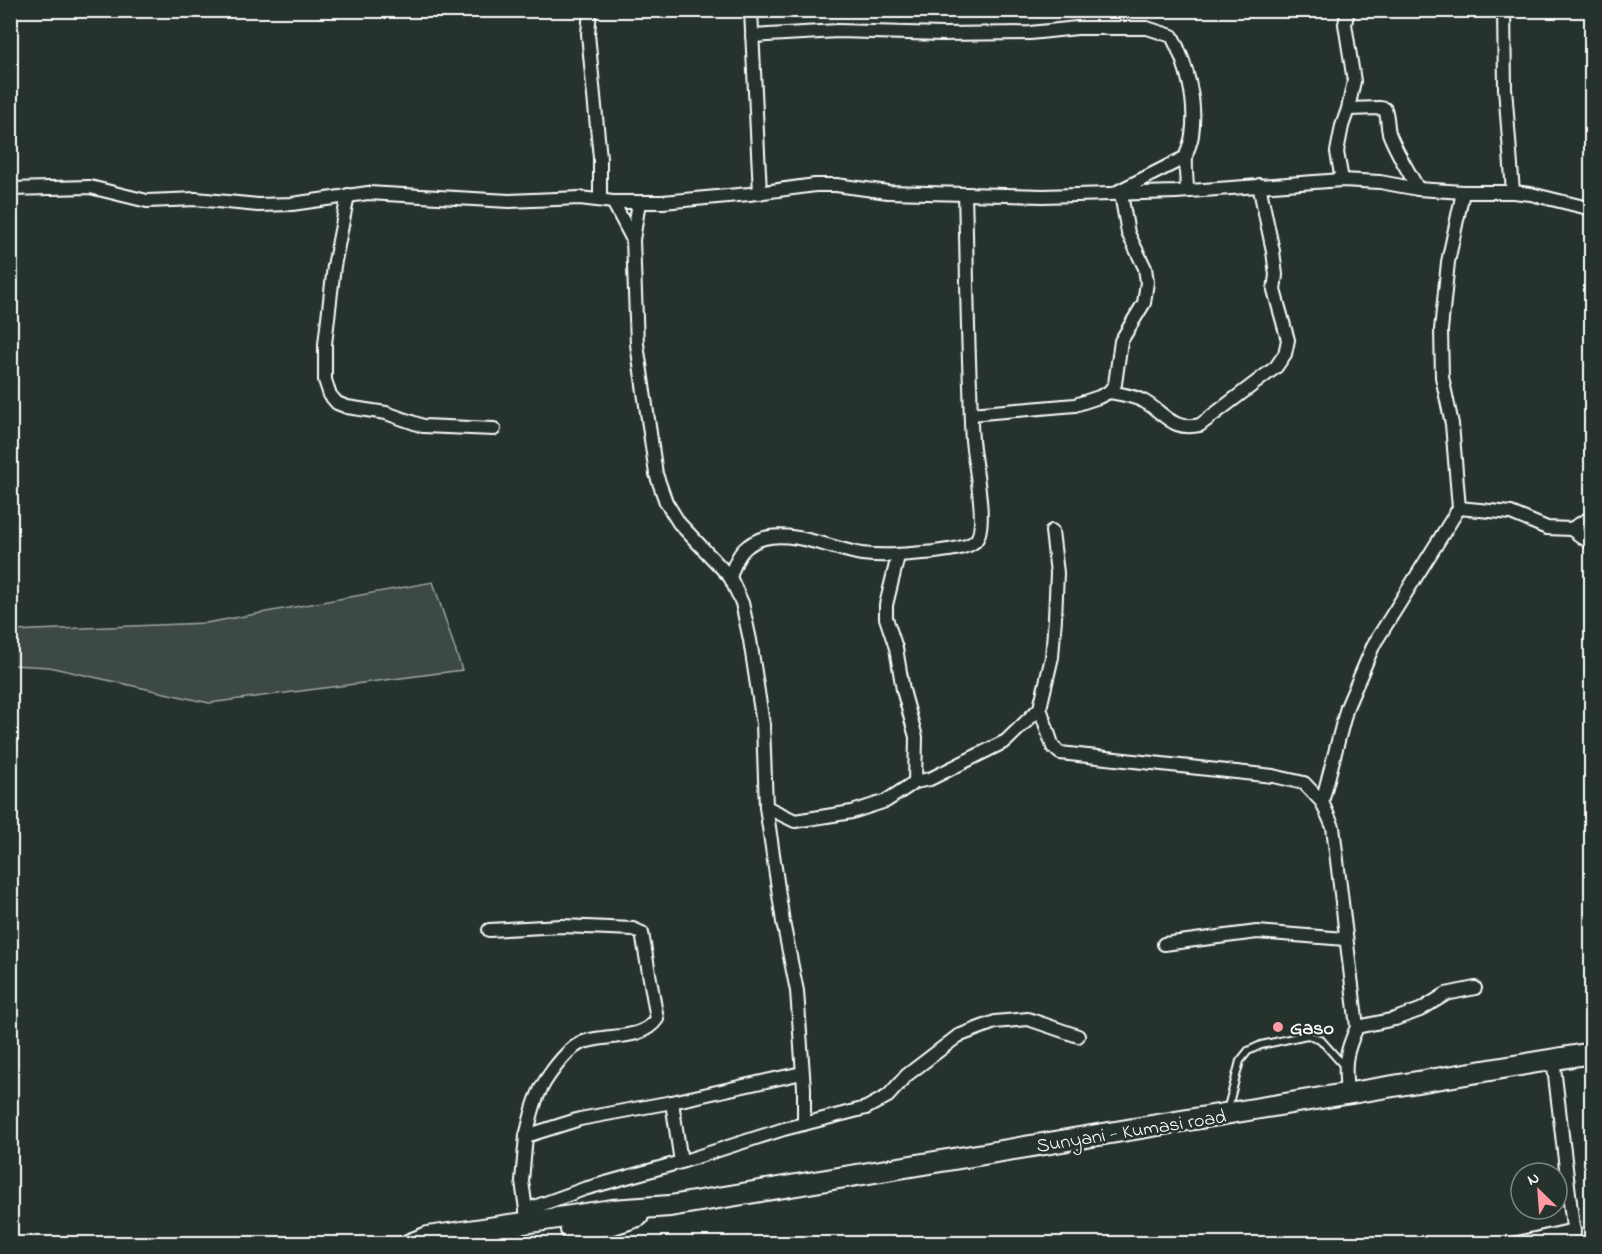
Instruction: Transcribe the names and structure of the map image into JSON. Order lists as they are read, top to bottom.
{
  "streets": {
    "main road": ["Sunyani - Kumasi road"]
  },
  "places": ["Gaso"],
  "north": "top left"
}
